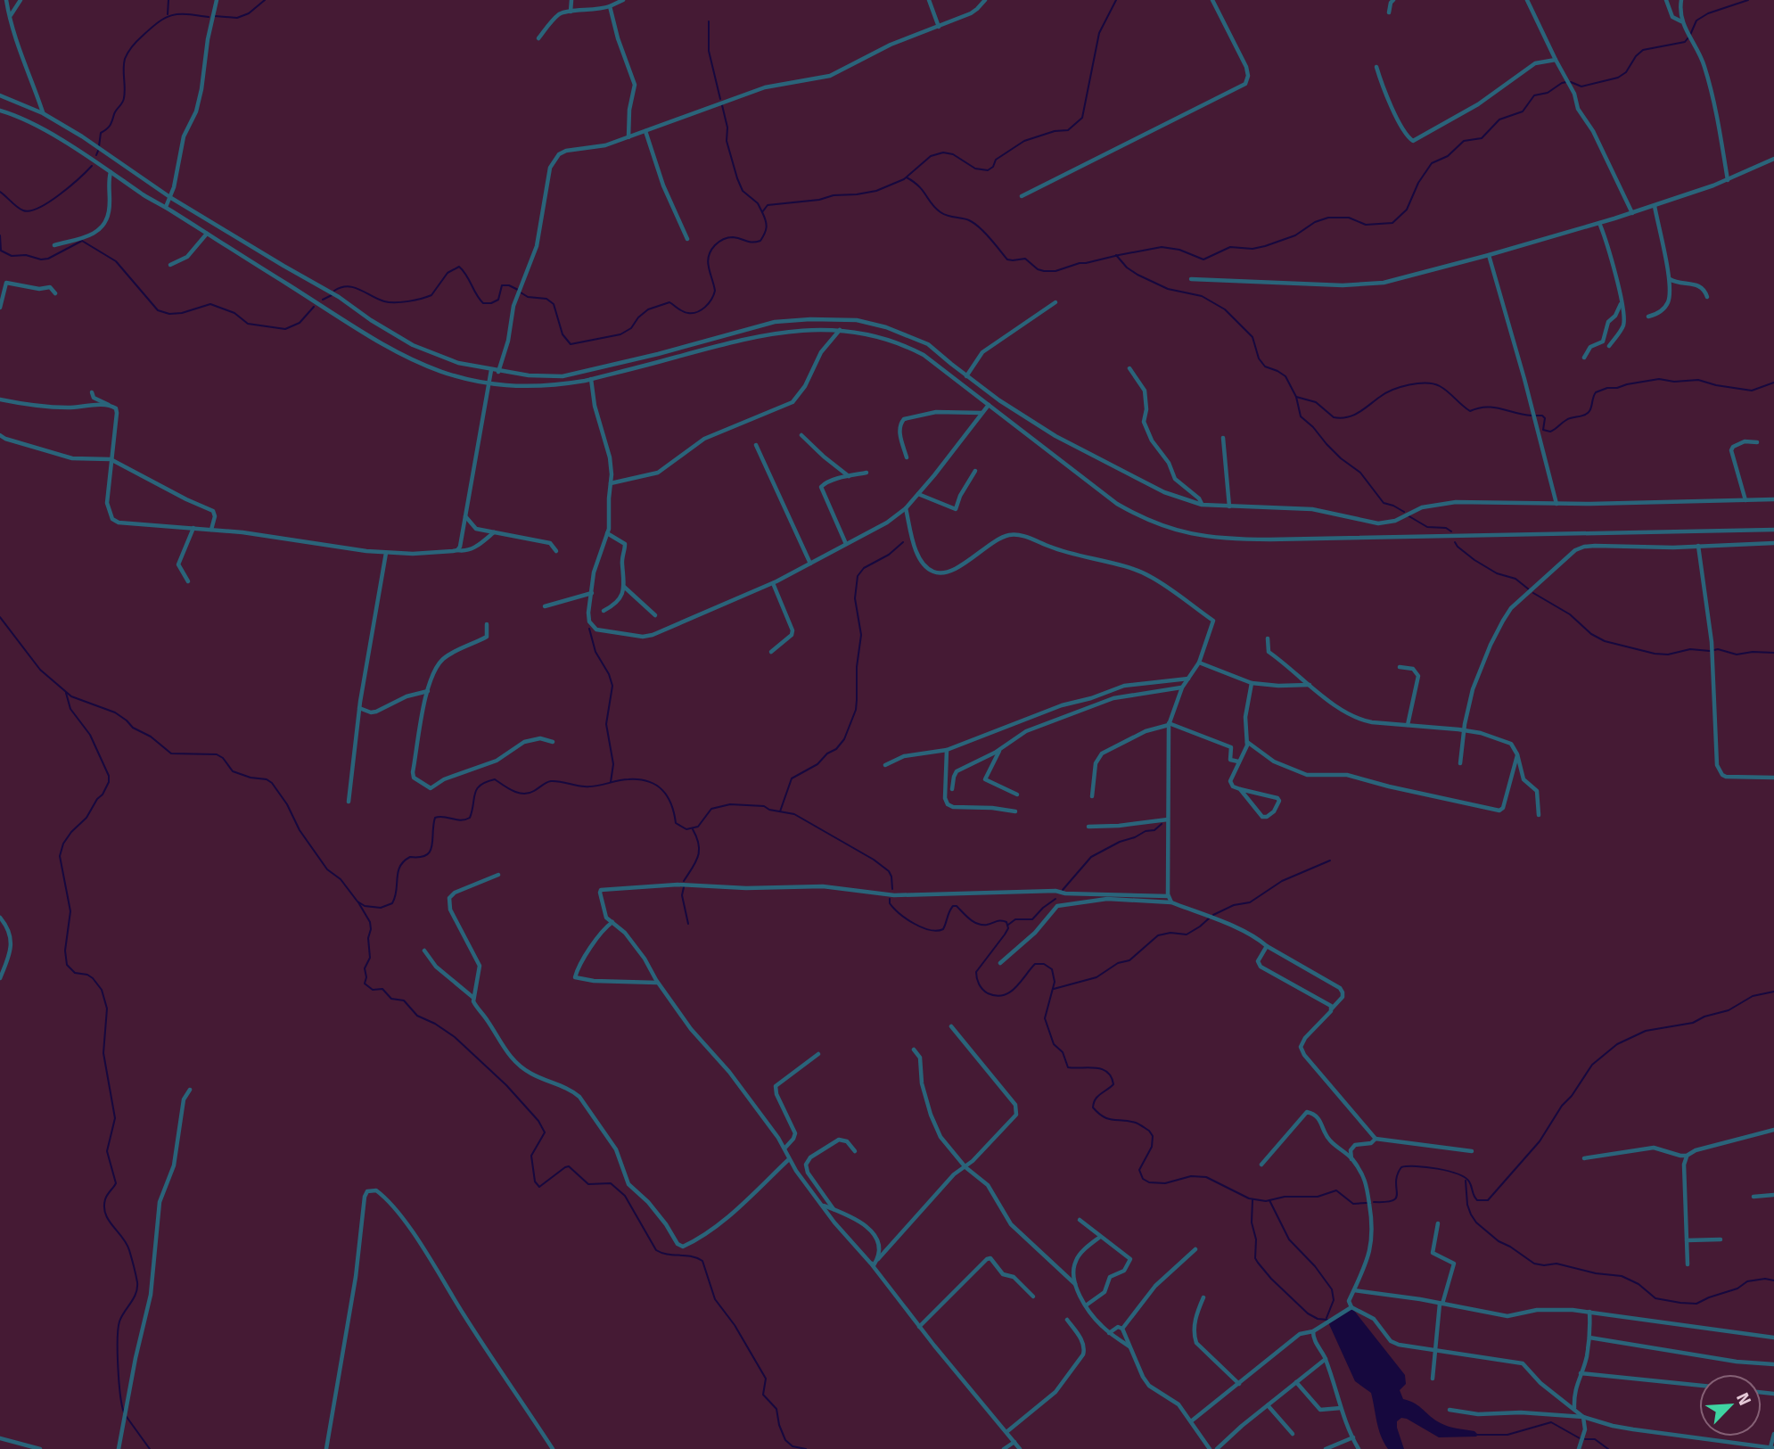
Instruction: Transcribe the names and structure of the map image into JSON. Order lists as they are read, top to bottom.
{
  "north": "top right"
}
